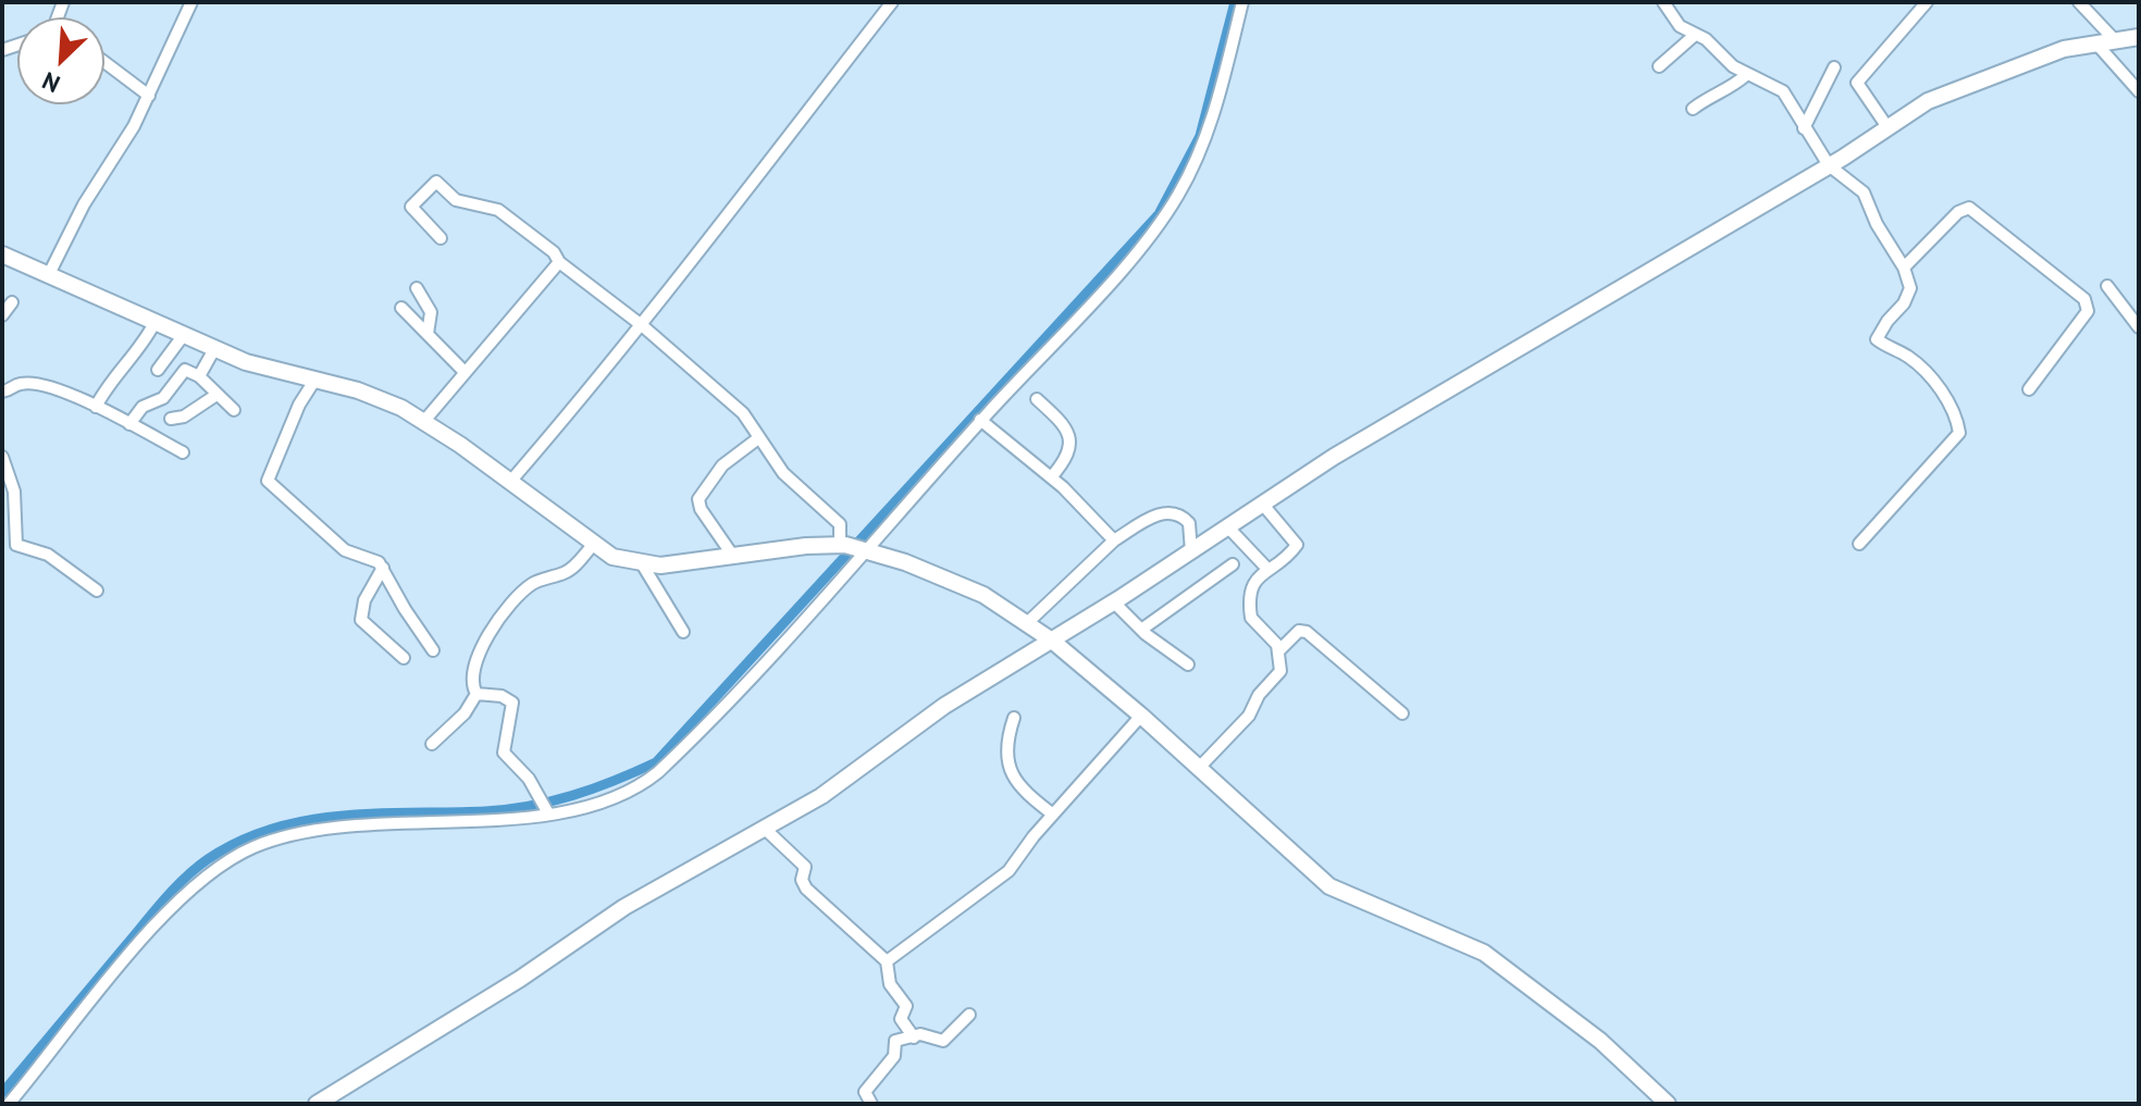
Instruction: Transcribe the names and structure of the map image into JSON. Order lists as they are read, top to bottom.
{
  "north": "bottom left"
}
